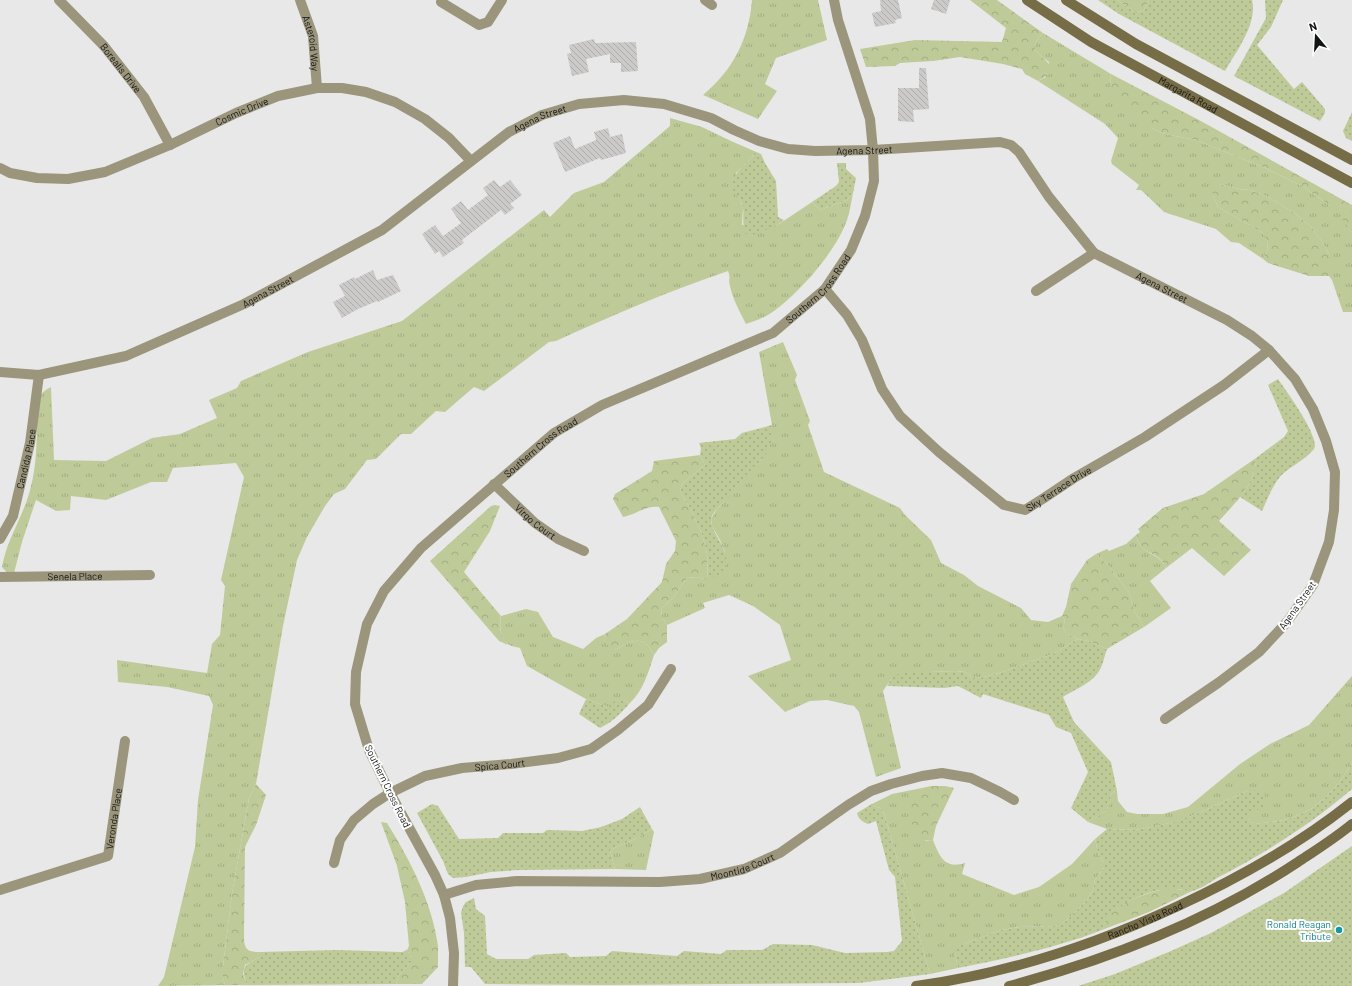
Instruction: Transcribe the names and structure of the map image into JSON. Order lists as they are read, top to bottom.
{
  "streets": {
    "main road": ["Margarita Road", "Rancho Vista Road"],
    "street": [
      "Asteroid Way",
      "Borealis Drive",
      "Cosmic Drive",
      "Agena Street",
      "Southern Cross Road",
      "Candida Place",
      "Sky Terrace Drive",
      "Virgo Court",
      "Senela Place",
      "Spica Court",
      "Veronda Place",
      "Moontide Court"
    ]
  },
  "crossings": [
    ["Asteroid Way", "Cosmic Drive"],
    ["Borealis Drive", "Cosmic Drive"],
    ["Cosmic Drive", "Agena Street"],
    ["Agena Street", "Southern Cross Road"],
    ["Agena Street", "Candida Place"],
    ["Agena Street", "Sky Terrace Drive"],
    ["Southern Cross Road", "Sky Terrace Drive"],
    ["Southern Cross Road", "Virgo Court"],
    ["Southern Cross Road", "Spica Court"],
    ["Southern Cross Road", "Moontide Court"]
  ],
  "places": ["Ronald Reagan Tribute"],
  "north": "top"
}
